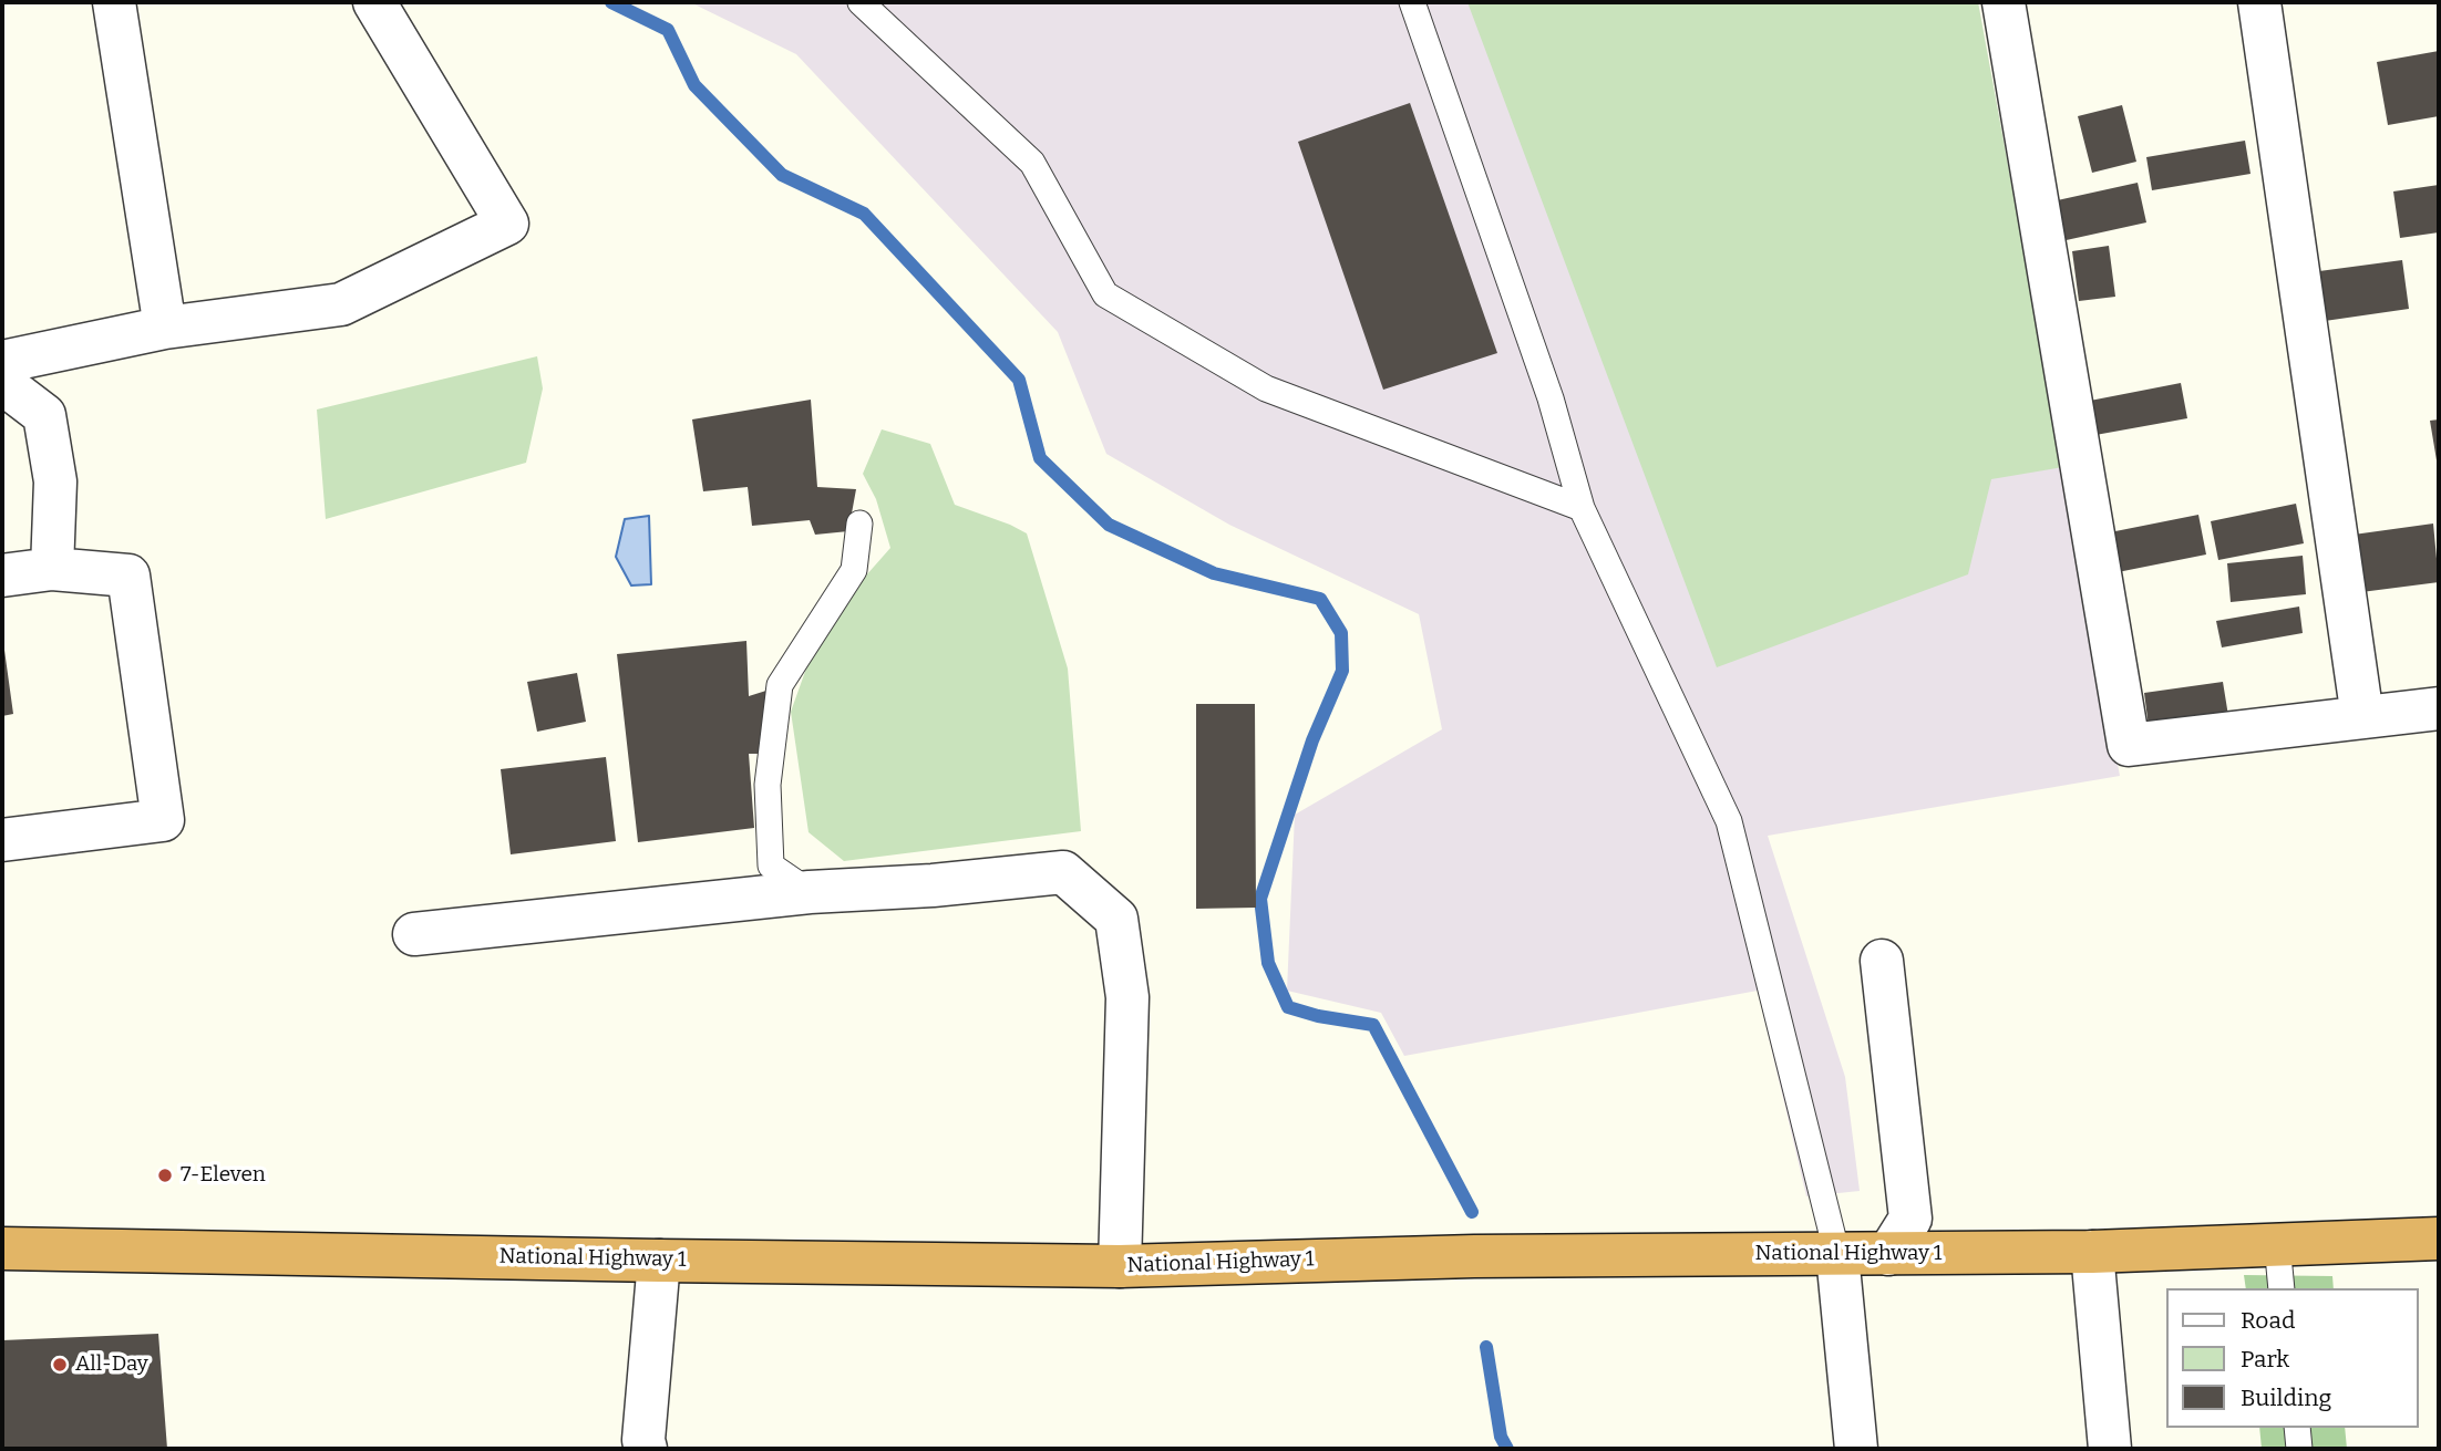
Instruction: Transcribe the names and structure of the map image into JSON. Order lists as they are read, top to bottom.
{
  "streets": {
    "highway": ["National Highway 1"]
  },
  "places": ["7-Eleven", "All-Day"],
  "legend": ["Road", "Park", "Building"]
}
